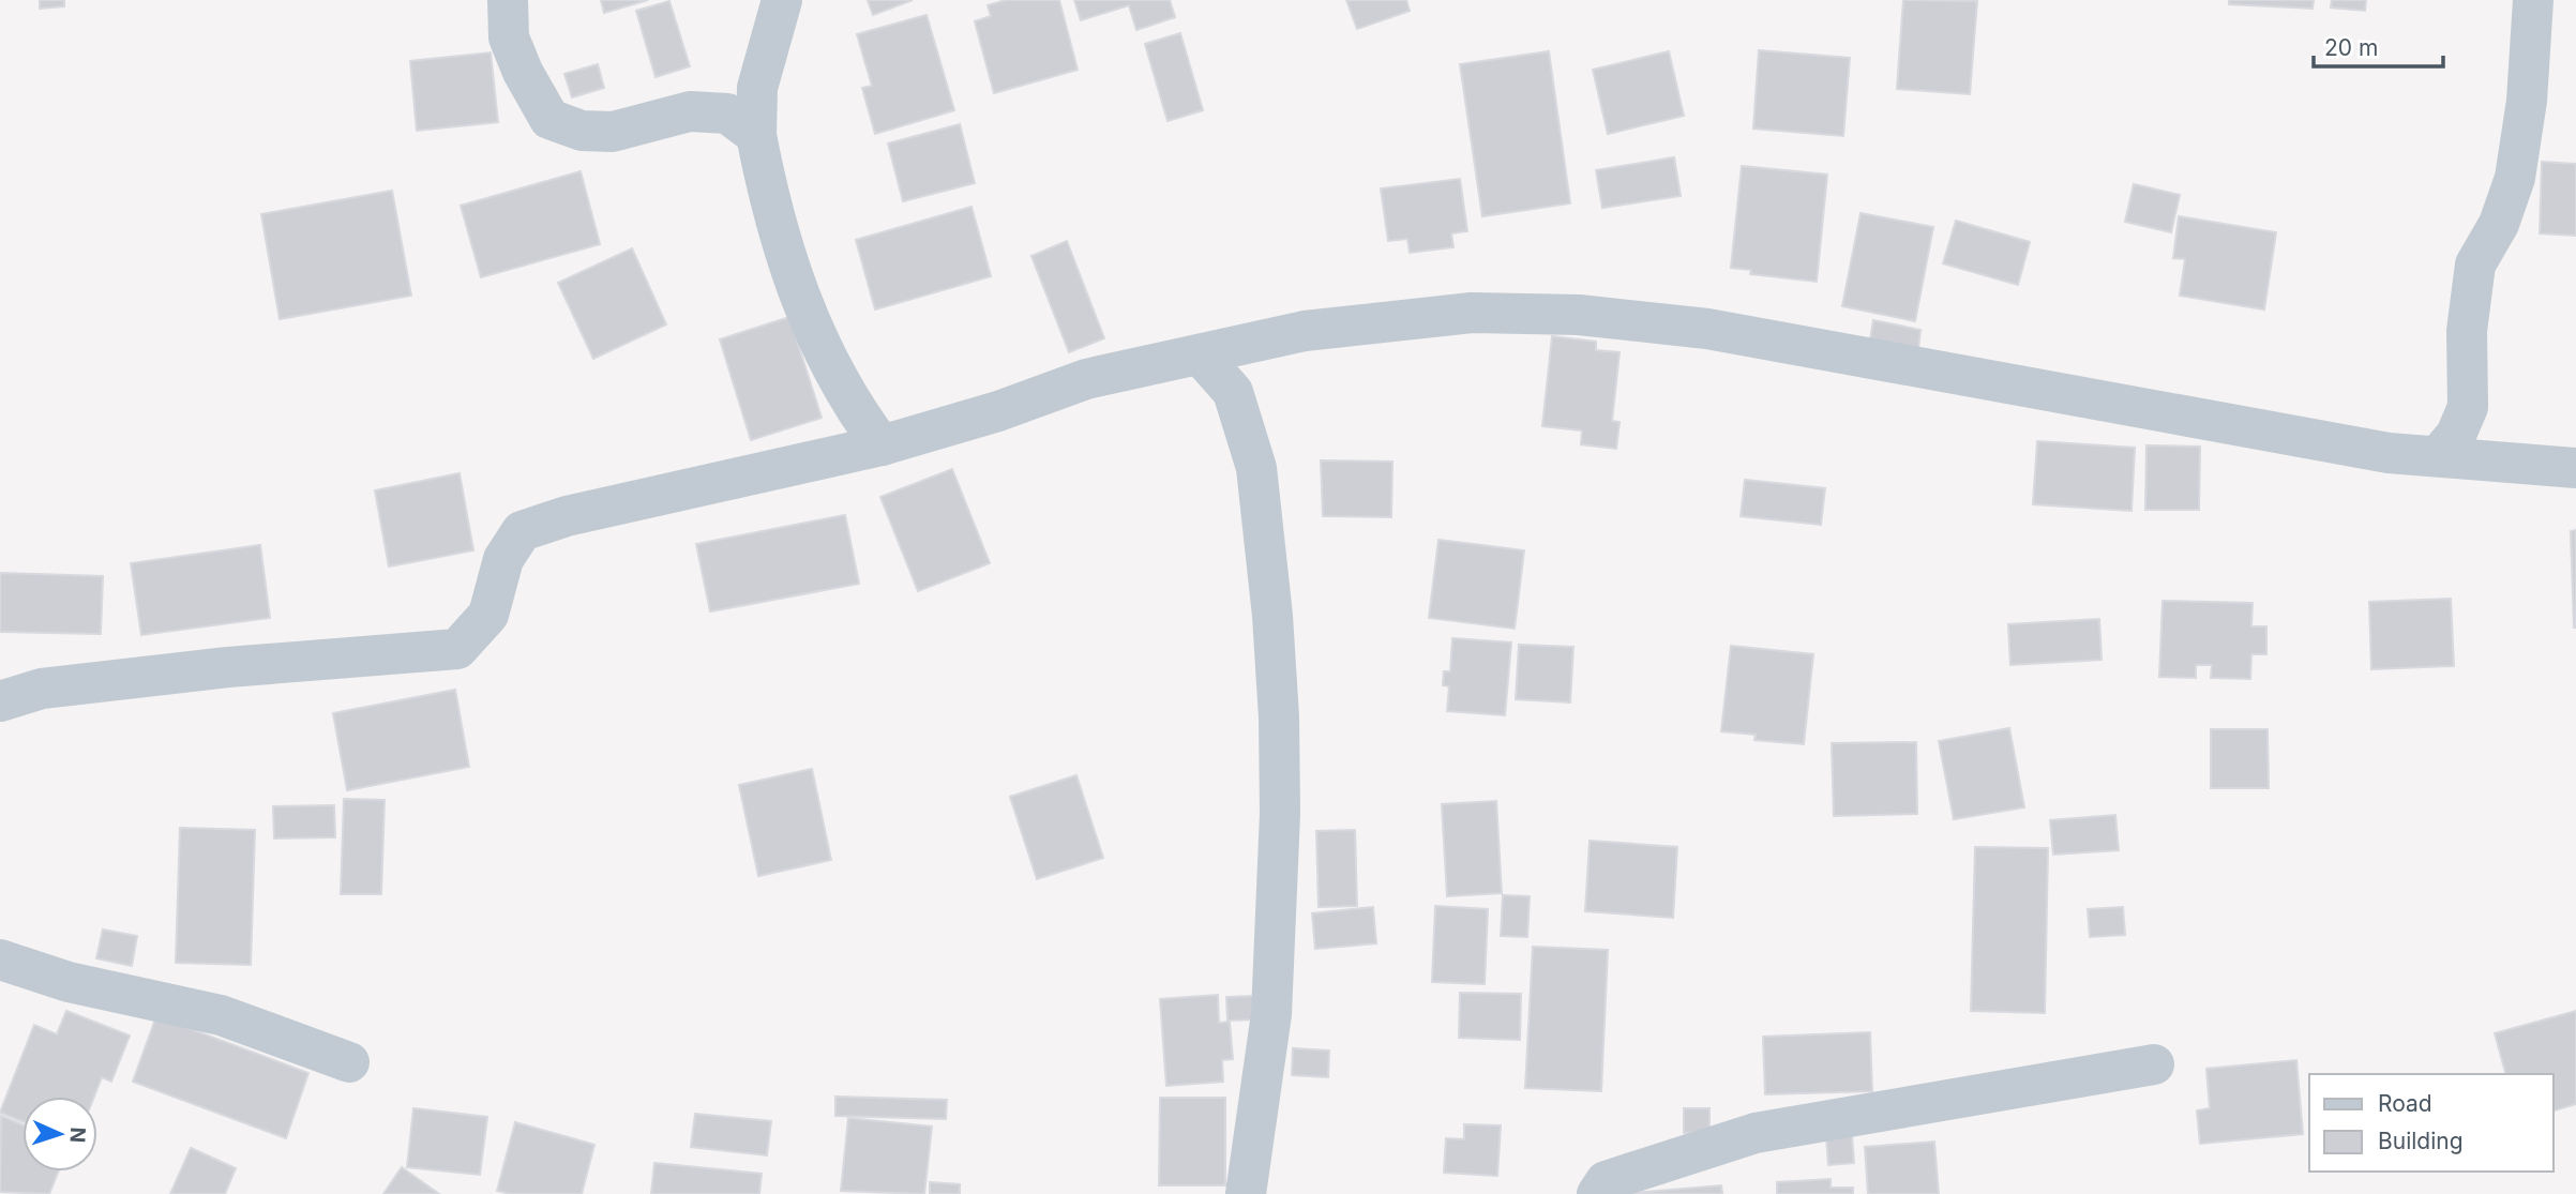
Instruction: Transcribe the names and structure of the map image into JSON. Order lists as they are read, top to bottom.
{
  "legend": ["Road", "Building"],
  "scale_bar": "20 m",
  "north": "right"
}
